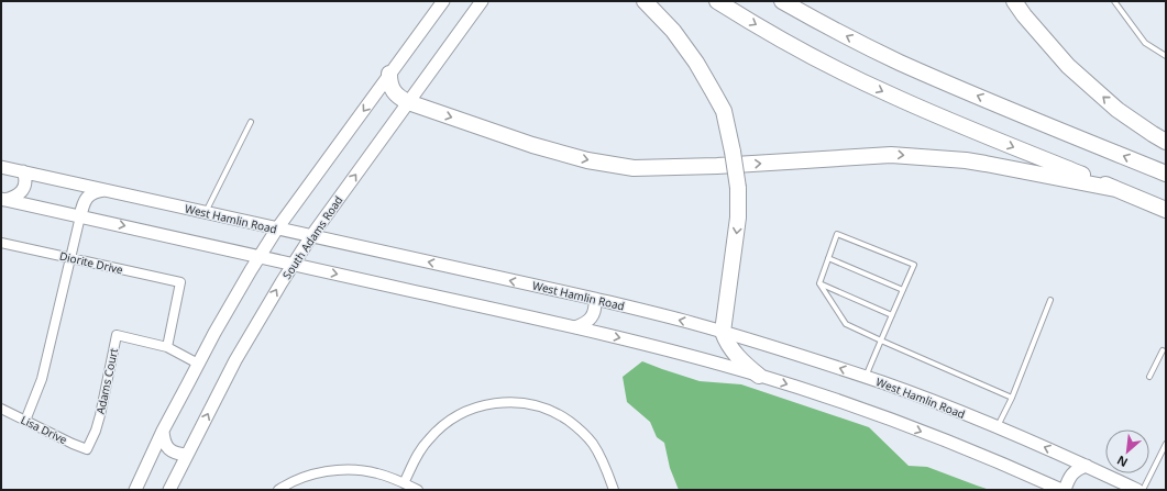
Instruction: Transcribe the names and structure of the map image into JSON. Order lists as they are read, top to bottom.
{
  "streets": {
    "main road": ["West Hamlin Road", "South Adams Road"],
    "street": ["Diorite Drive", "Adams Court", "Lisa Drive"]
  },
  "crossings": [
    ["West Hamlin Road", "South Adams Road"],
    ["Diorite Drive", "Adams Court"],
    ["Adams Court", "Lisa Drive"]
  ],
  "north": "bottom left"
}
